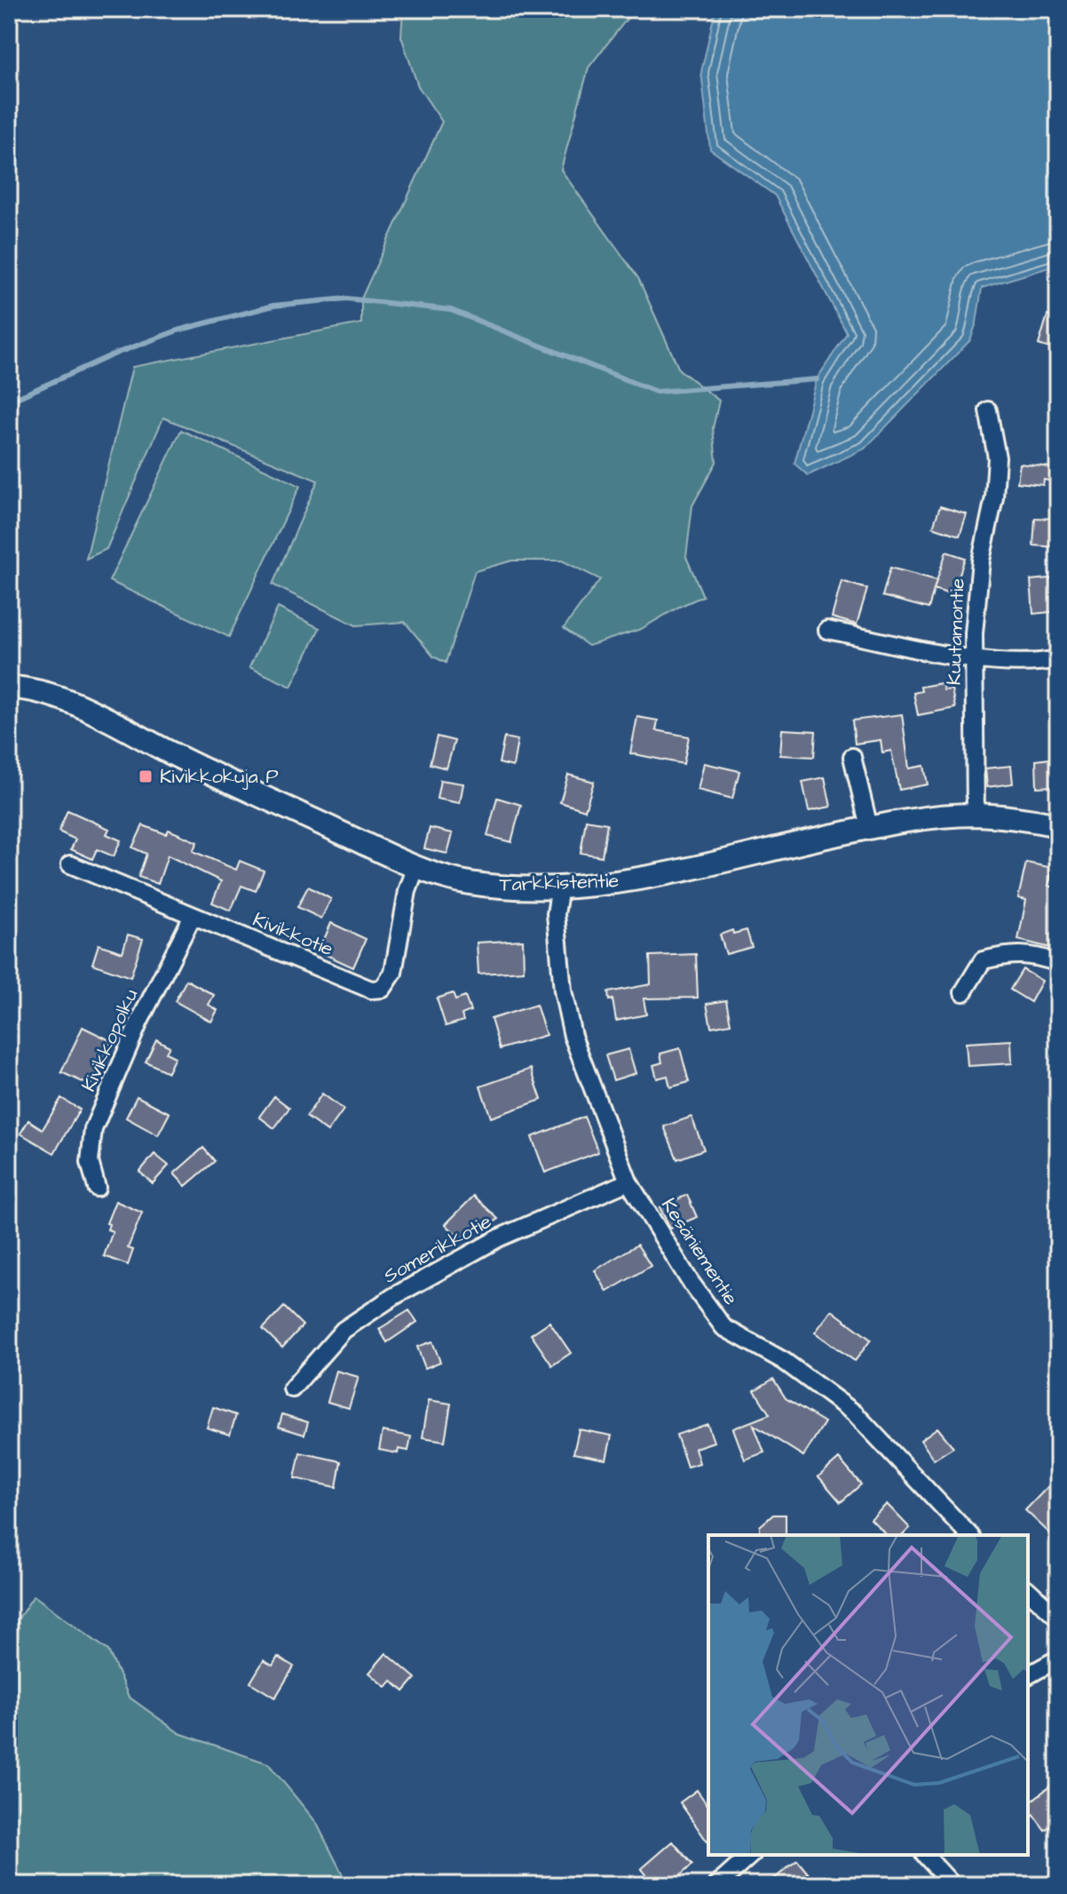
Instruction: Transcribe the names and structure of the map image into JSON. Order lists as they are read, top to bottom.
{
  "streets": {
    "street": [
      "Kuutamontie",
      "Tarkkistentie",
      "Kivikkotie",
      "Kivikkopolku",
      "Somerikkotie",
      "Kesäniementie"
    ]
  },
  "crossings": [
    ["Kuutamontie", "Tarkkistentie"],
    ["Tarkkistentie", "Kivikkotie"],
    ["Tarkkistentie", "Kesäniementie"],
    ["Kivikkotie", "Kivikkopolku"],
    ["Somerikkotie", "Kesäniementie"]
  ],
  "places": {
    "transit": ["Kivikkokuja P"]
  }
}
